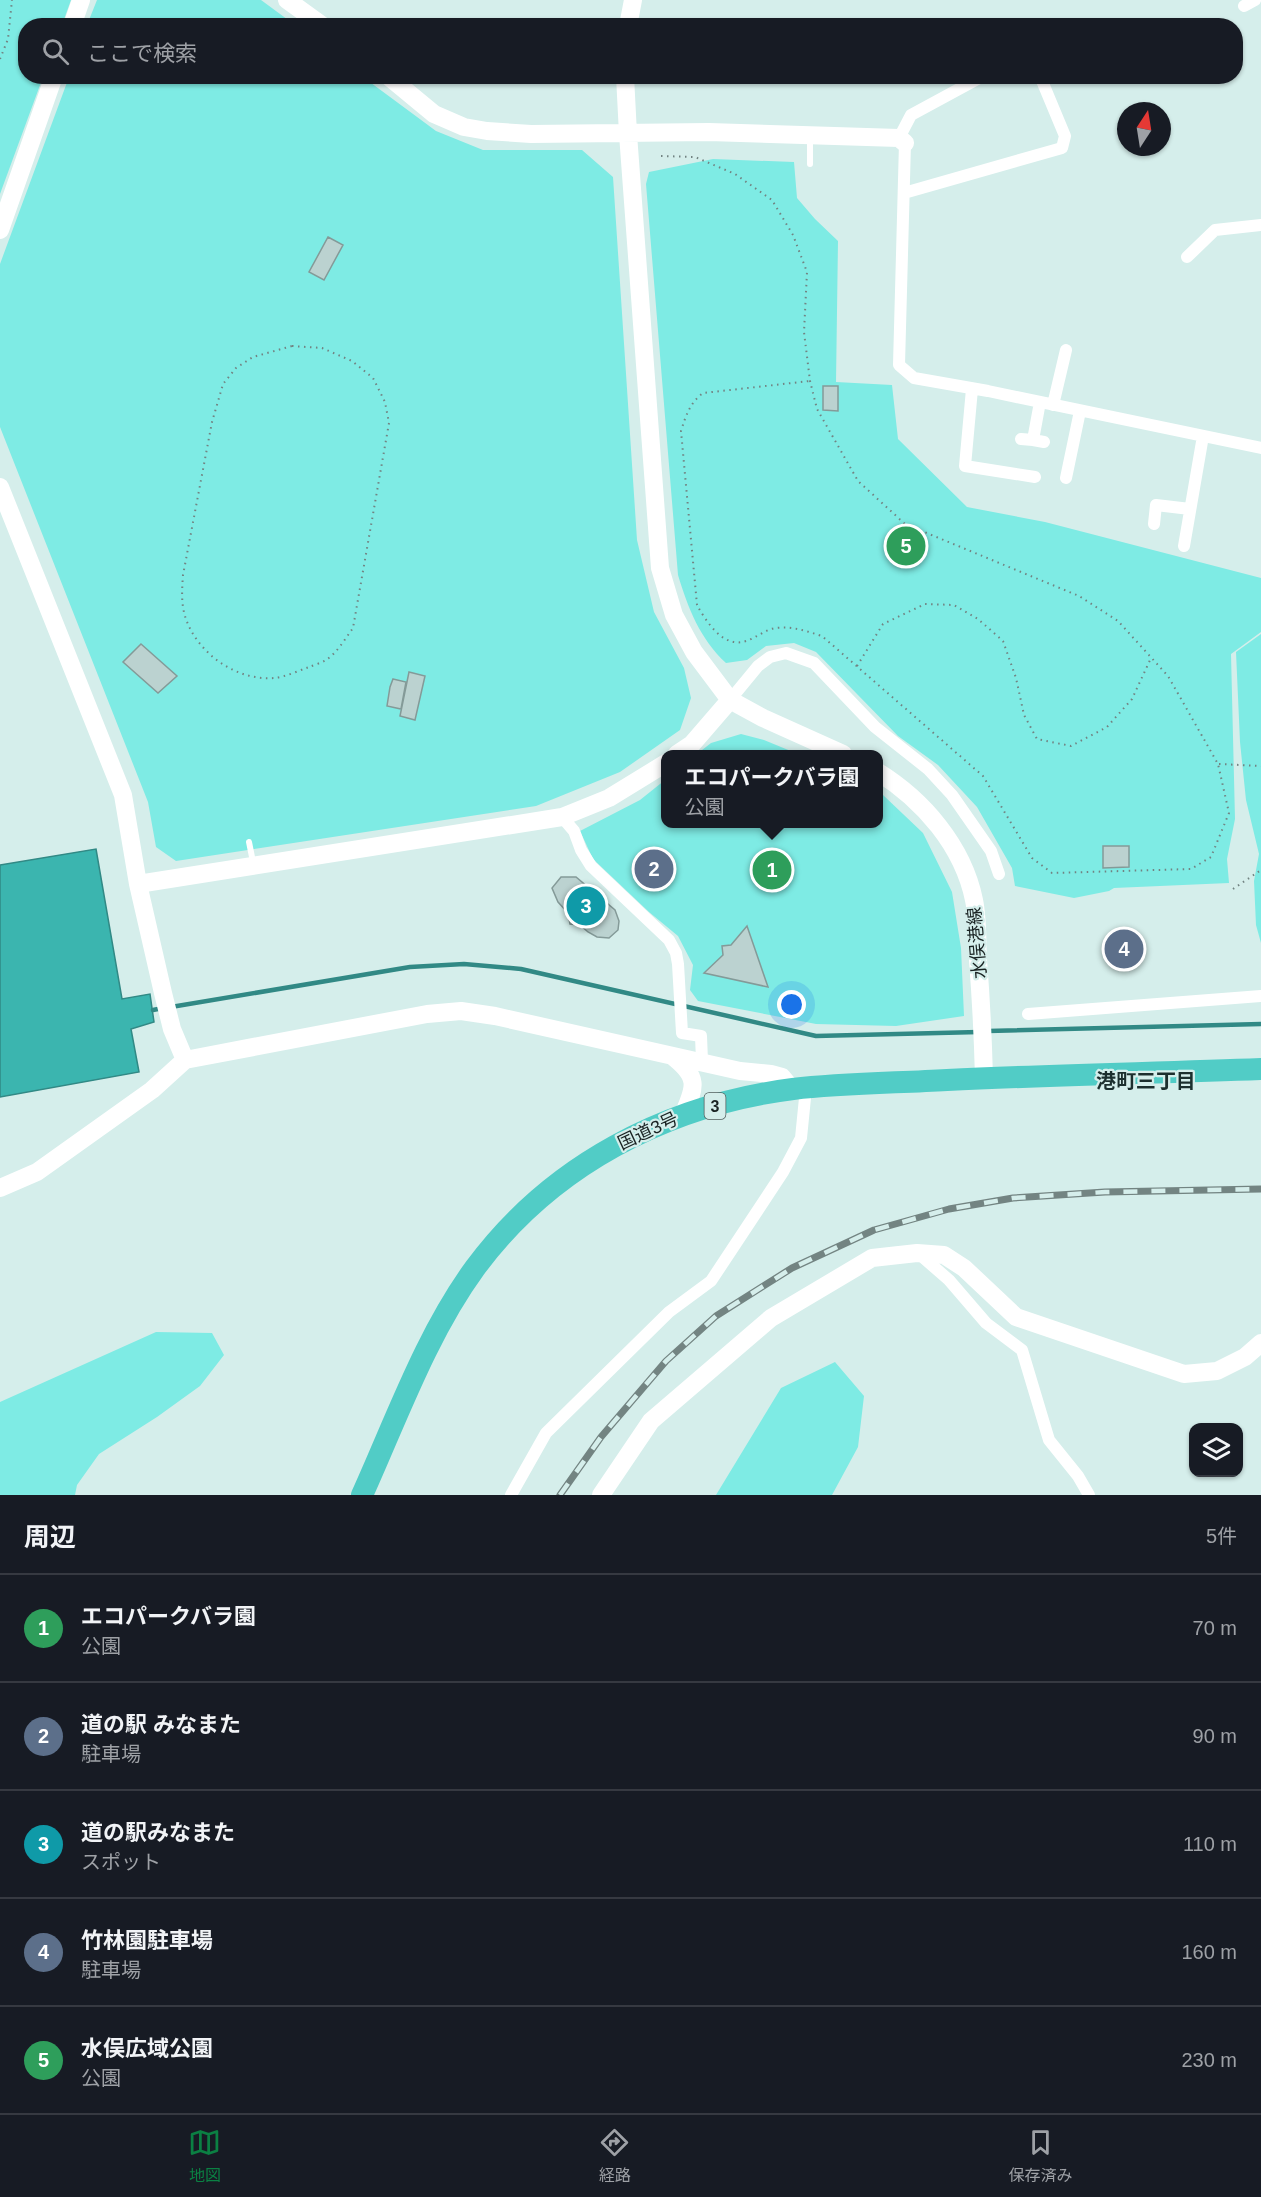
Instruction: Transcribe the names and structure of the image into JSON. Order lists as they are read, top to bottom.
{
  "streets": {
    "highway": ["3", "国道3号"],
    "street": ["水俣港線"]
  },
  "crossings": [
    ["水俣港線", "国道3号"]
  ],
  "districts": ["港町三丁目"],
  "north": "top",
  "page": {
    "search": "ここで検索",
    "pins": [
      "5",
      "2",
      "1",
      "3",
      "4"
    ],
    "popup": ["エコパークバラ園", "公園"],
    "heading": ["周辺", "5件"],
    "list": [
      {
        "mark": "1",
        "name": "エコパークバラ園",
        "note": "公園",
        "value": "70 m"
      },
      {
        "mark": "2",
        "name": "道の駅 みなまた",
        "note": "駐車場",
        "value": "90 m"
      },
      {
        "mark": "3",
        "name": "道の駅みなまた",
        "note": "スポット",
        "value": "110 m"
      },
      {
        "mark": "4",
        "name": "竹林園駐車場",
        "note": "駐車場",
        "value": "160 m"
      },
      {
        "mark": "5",
        "name": "水俣広域公園",
        "note": "公園",
        "value": "230 m"
      }
    ],
    "nav": ["地図", "経路", "保存済み"]
  }
}
